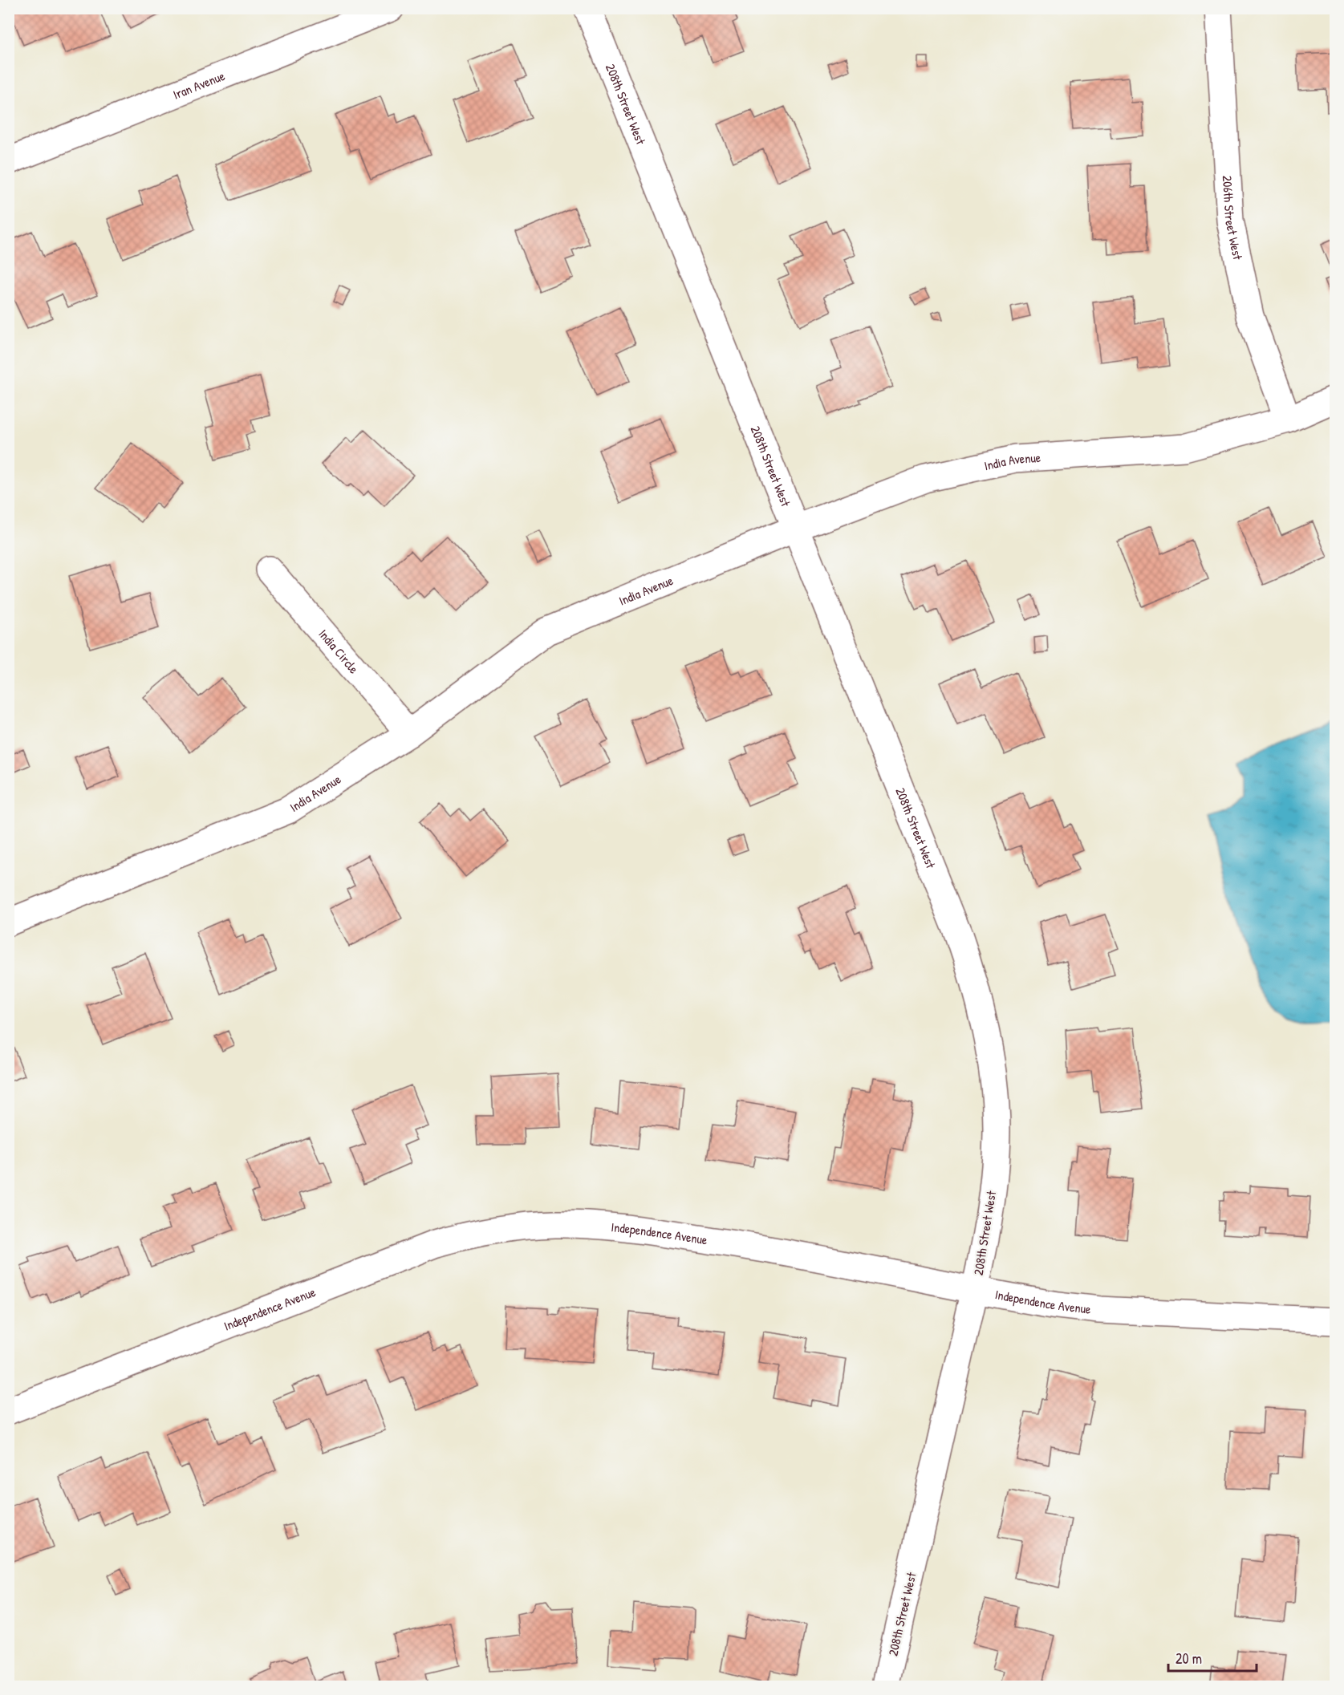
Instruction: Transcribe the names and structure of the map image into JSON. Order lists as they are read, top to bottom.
{
  "streets": {
    "street": [
      "Iran Avenue",
      "208th Street West",
      "206th Street West",
      "India Avenue",
      "India Circle",
      "Independence Avenue"
    ]
  },
  "crossings": [
    ["208th Street West", "India Avenue"],
    ["208th Street West", "Independence Avenue"],
    ["206th Street West", "India Avenue"],
    ["India Avenue", "India Circle"]
  ],
  "scale_bar": "20 m"
}
